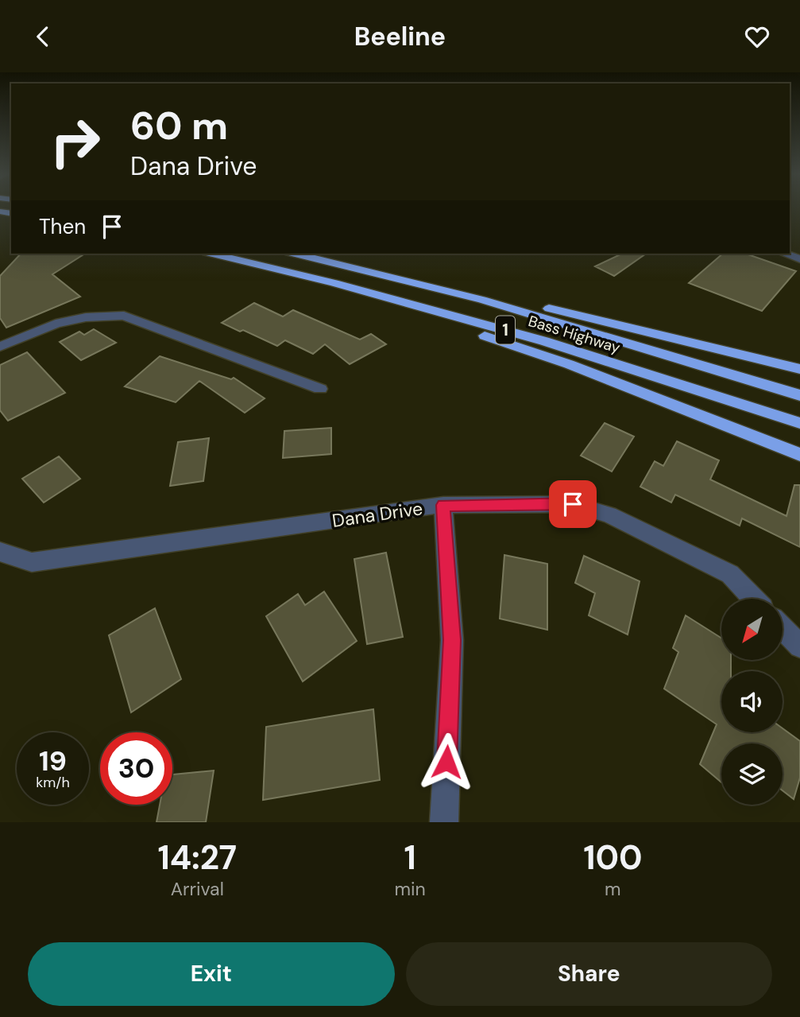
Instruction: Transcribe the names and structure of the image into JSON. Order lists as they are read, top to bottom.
{
  "streets": {
    "highway": ["1", "Bass Highway"],
    "street": ["Dana Drive"]
  },
  "north": "bottom left",
  "page": {
    "header": "Beeline",
    "turn": ["60 m", "Dana Drive"],
    "then": "Then",
    "speed": "19 km/h",
    "limit": "30",
    "eta": [
      "14:27",
      "Arrival",
      "1",
      "min",
      "100",
      "m"
    ],
    "buttons": ["Exit", "Share"]
  }
}
